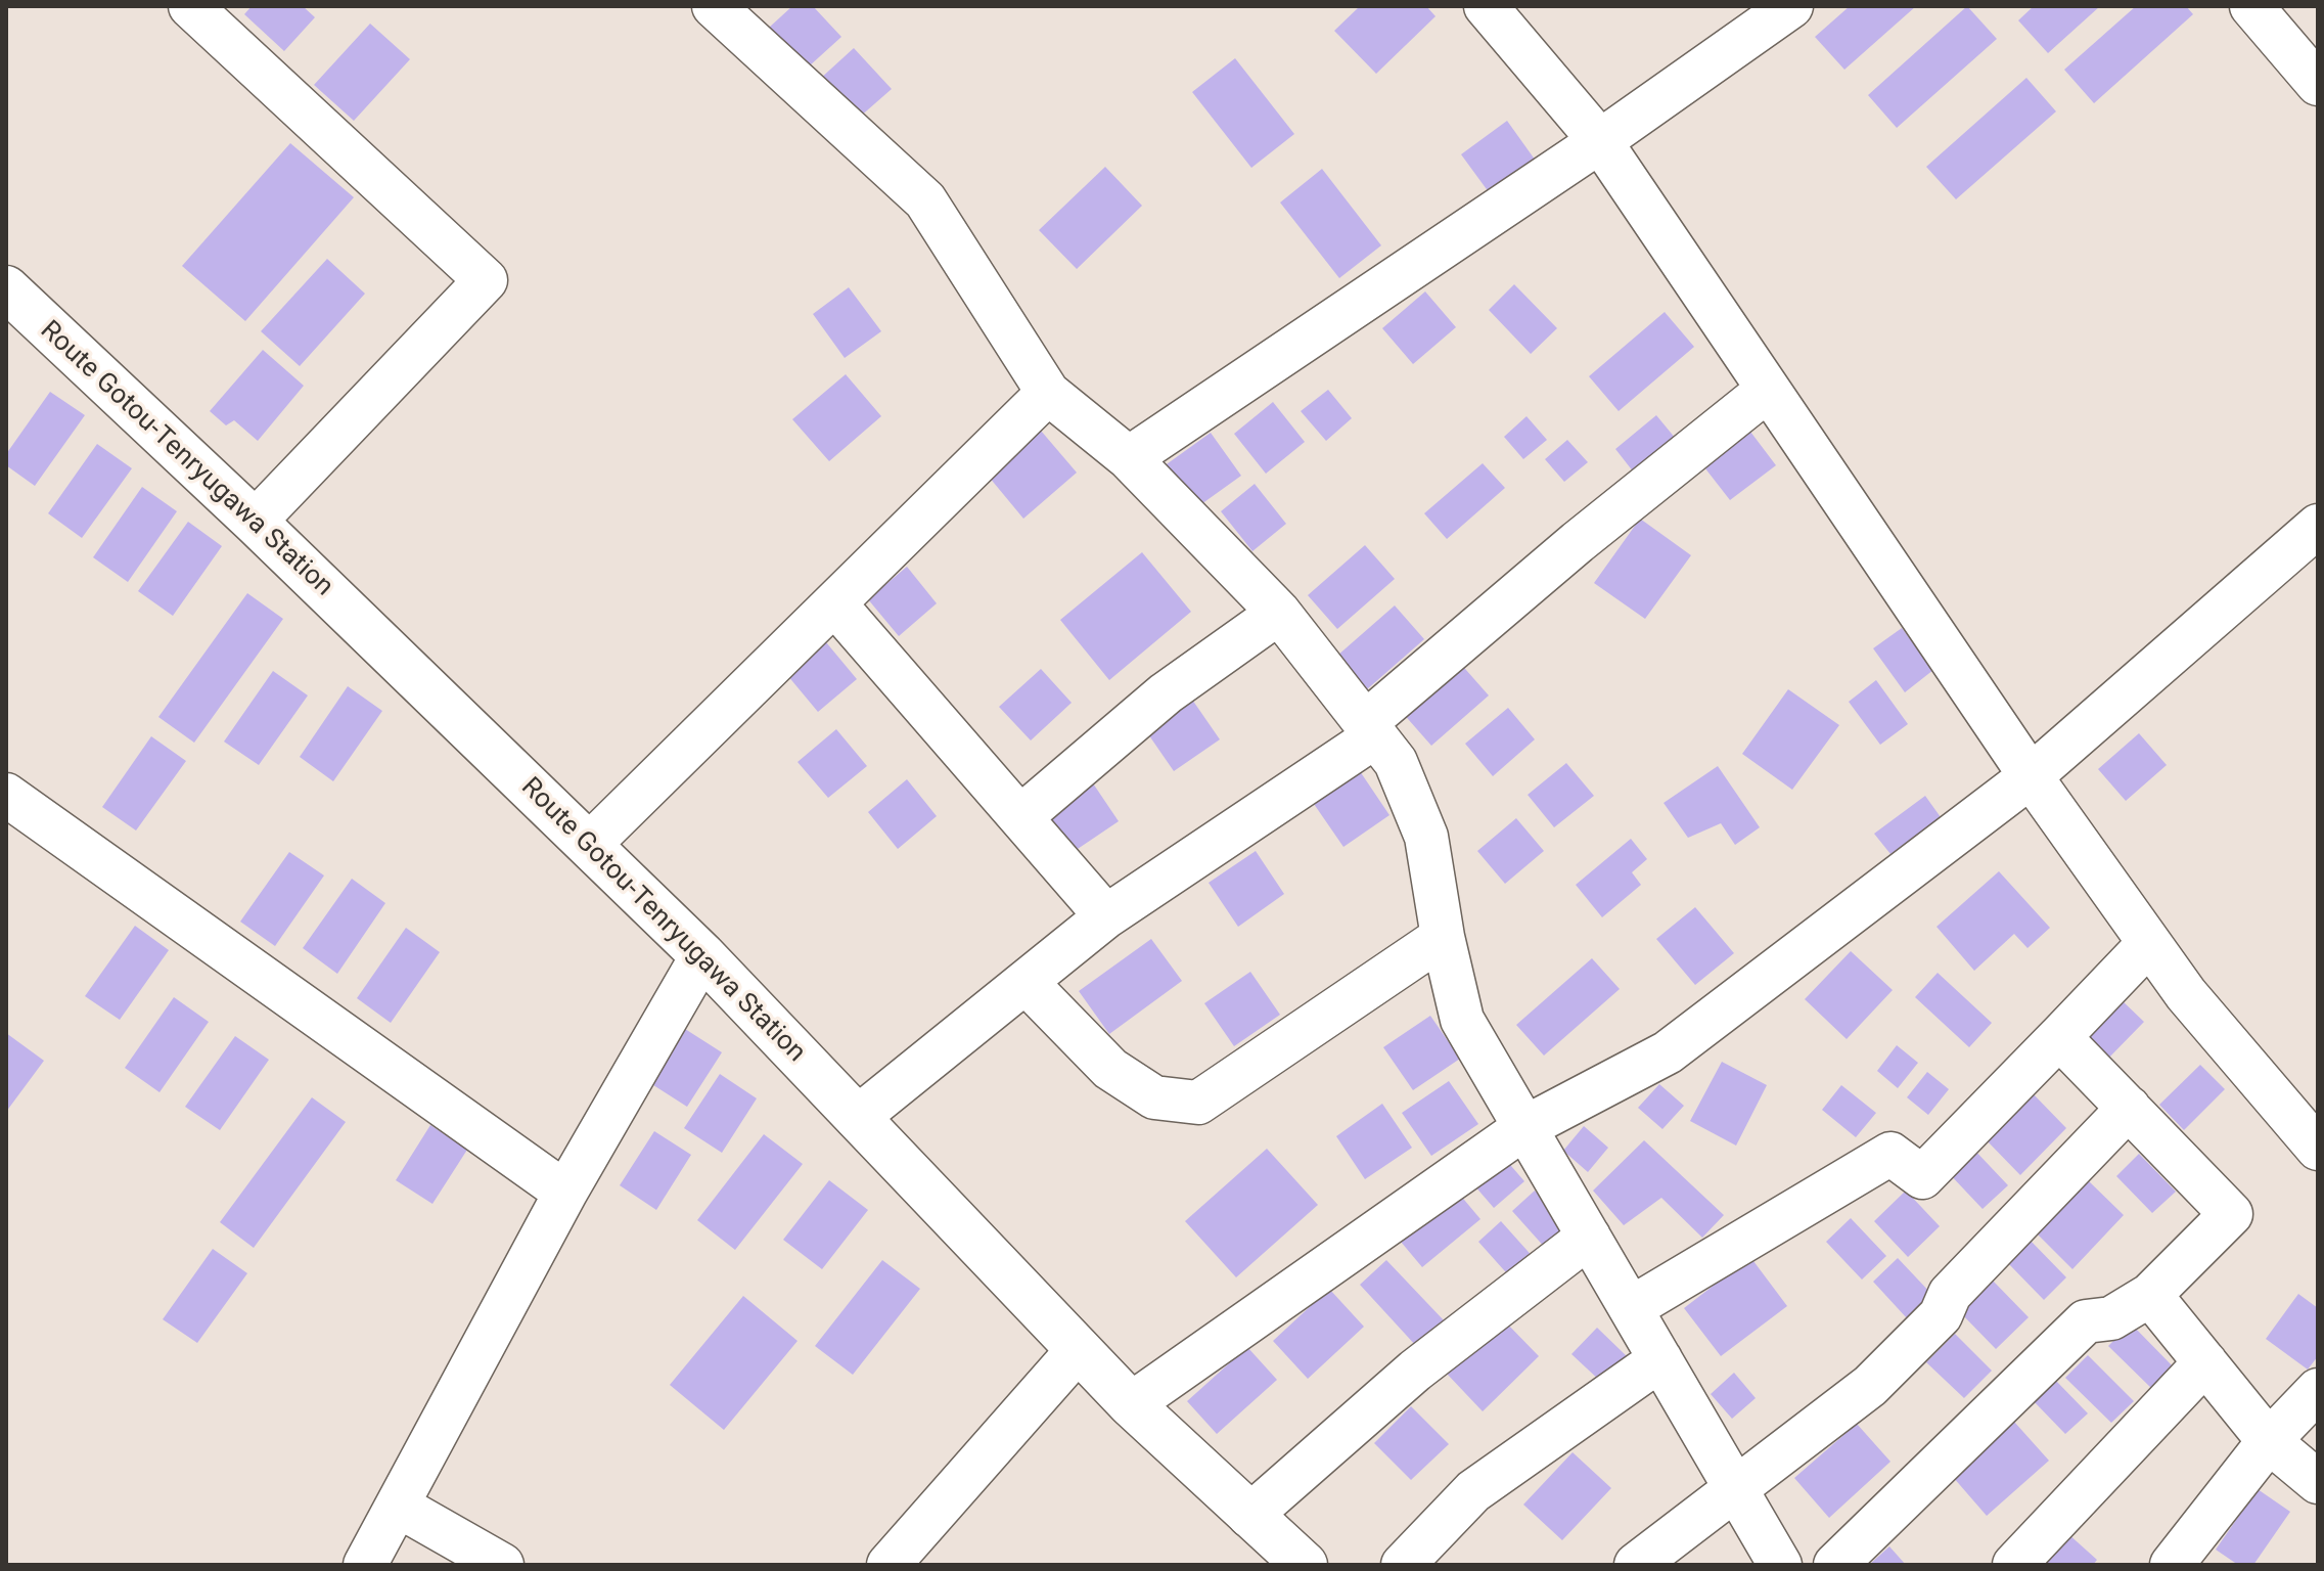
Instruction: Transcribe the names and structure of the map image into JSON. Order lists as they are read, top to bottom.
{
  "streets": {
    "main road": ["Route Gotou-Tenryugawa Station"]
  }
}
